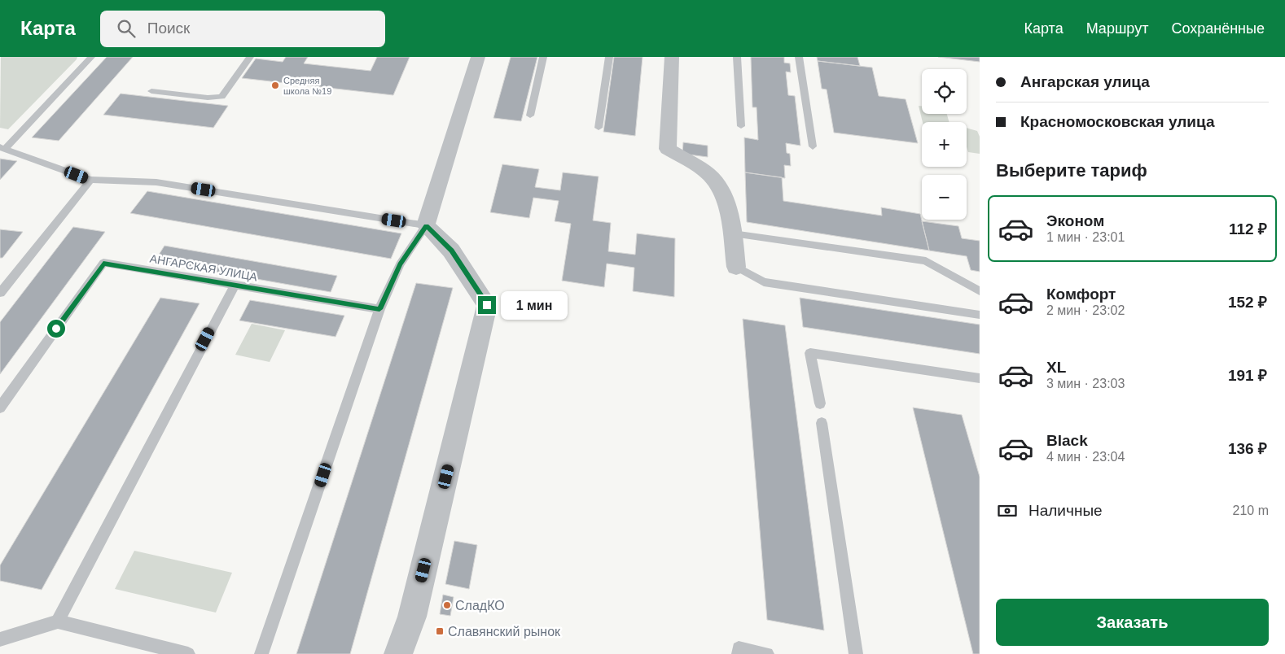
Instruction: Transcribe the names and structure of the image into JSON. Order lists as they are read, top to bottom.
{
  "streets": {
    "lane": ["АНГАРСКАЯ УЛИЦА"]
  },
  "places": {
    "other": ["Средняя школа №19", "СладКО"],
    "transit": ["Славянский рынок"]
  },
  "page": {
    "header": "Карта",
    "search": "Поиск",
    "nav": ["Карта", "Маршрут", "Сохранённые"],
    "banner": ["Ангарская улица", "Красномосковская улица"],
    "map_buttons": ["+", "−"],
    "heading": "Выберите тариф",
    "list": [
      {
        "name": "Эконом",
        "note": "1 мин · 23:01",
        "value": "112 ₽"
      },
      {
        "name": "Комфорт",
        "note": "2 мин · 23:02",
        "value": "152 ₽"
      },
      {
        "name": "XL",
        "note": "3 мин · 23:03",
        "value": "191 ₽"
      },
      {
        "name": "Black",
        "note": "4 мин · 23:04",
        "value": "136 ₽"
      }
    ],
    "bubble": "1 мин",
    "pay": ["Наличные", "210 m"],
    "buttons": "Заказать"
  }
}
